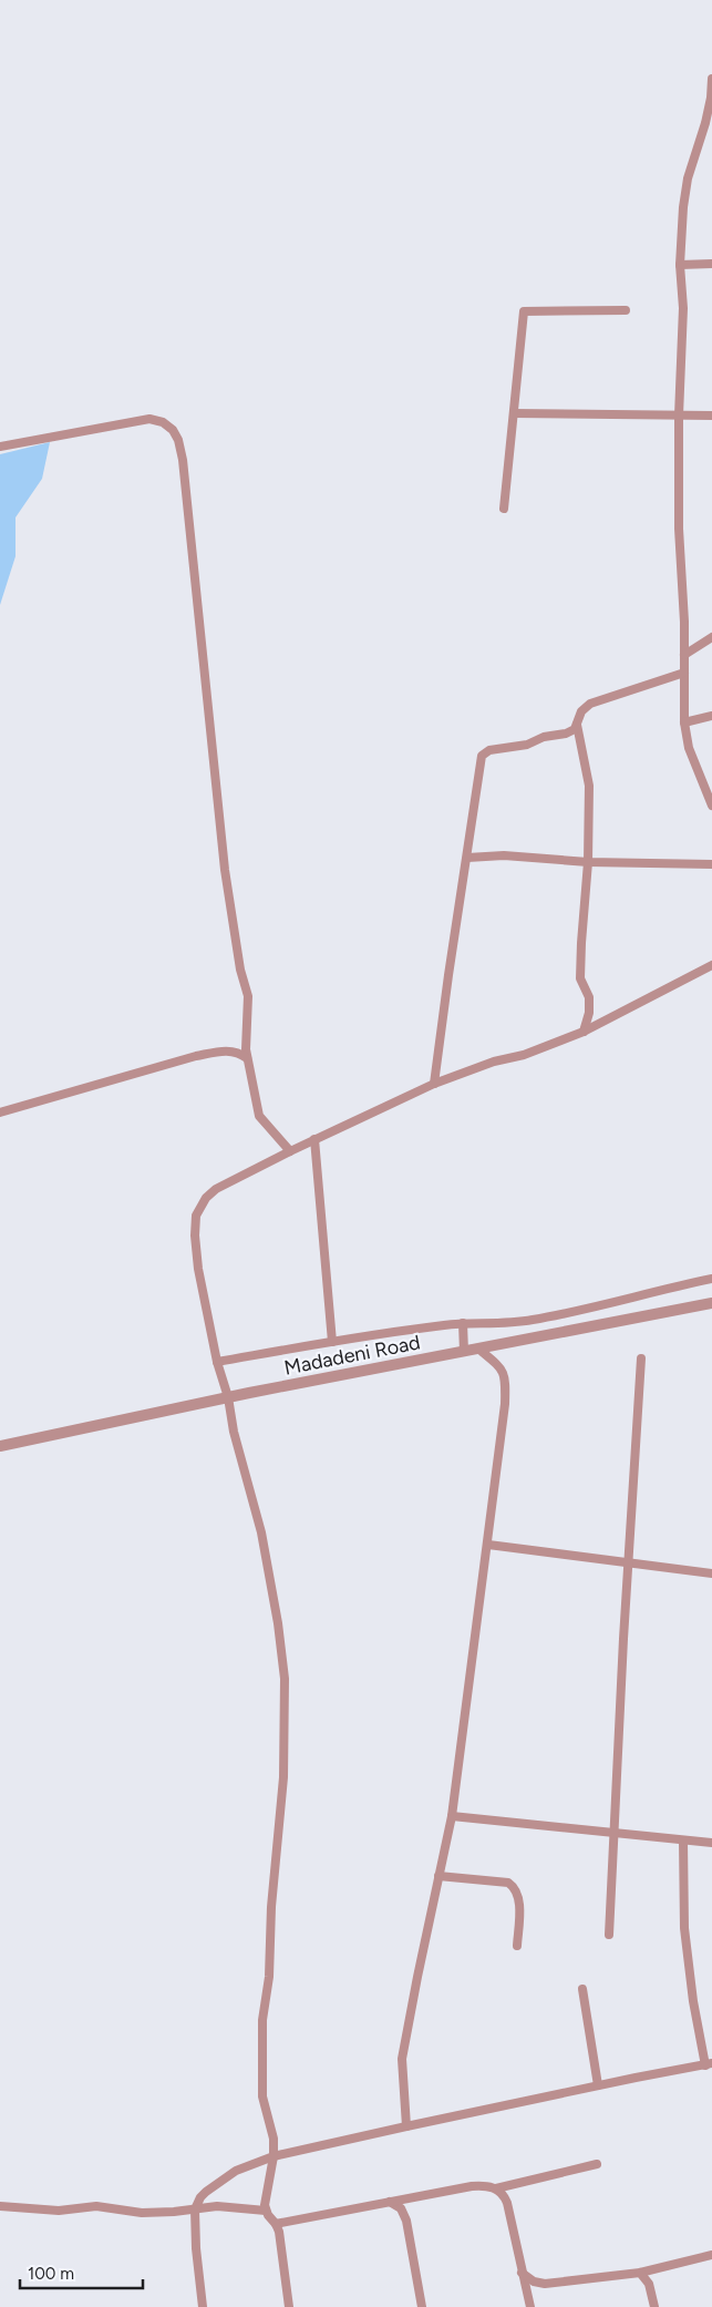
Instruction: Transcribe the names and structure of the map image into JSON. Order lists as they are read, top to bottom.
{
  "streets": {
    "street": ["Madadeni Road"]
  },
  "scale_bar": "100 m"
}
